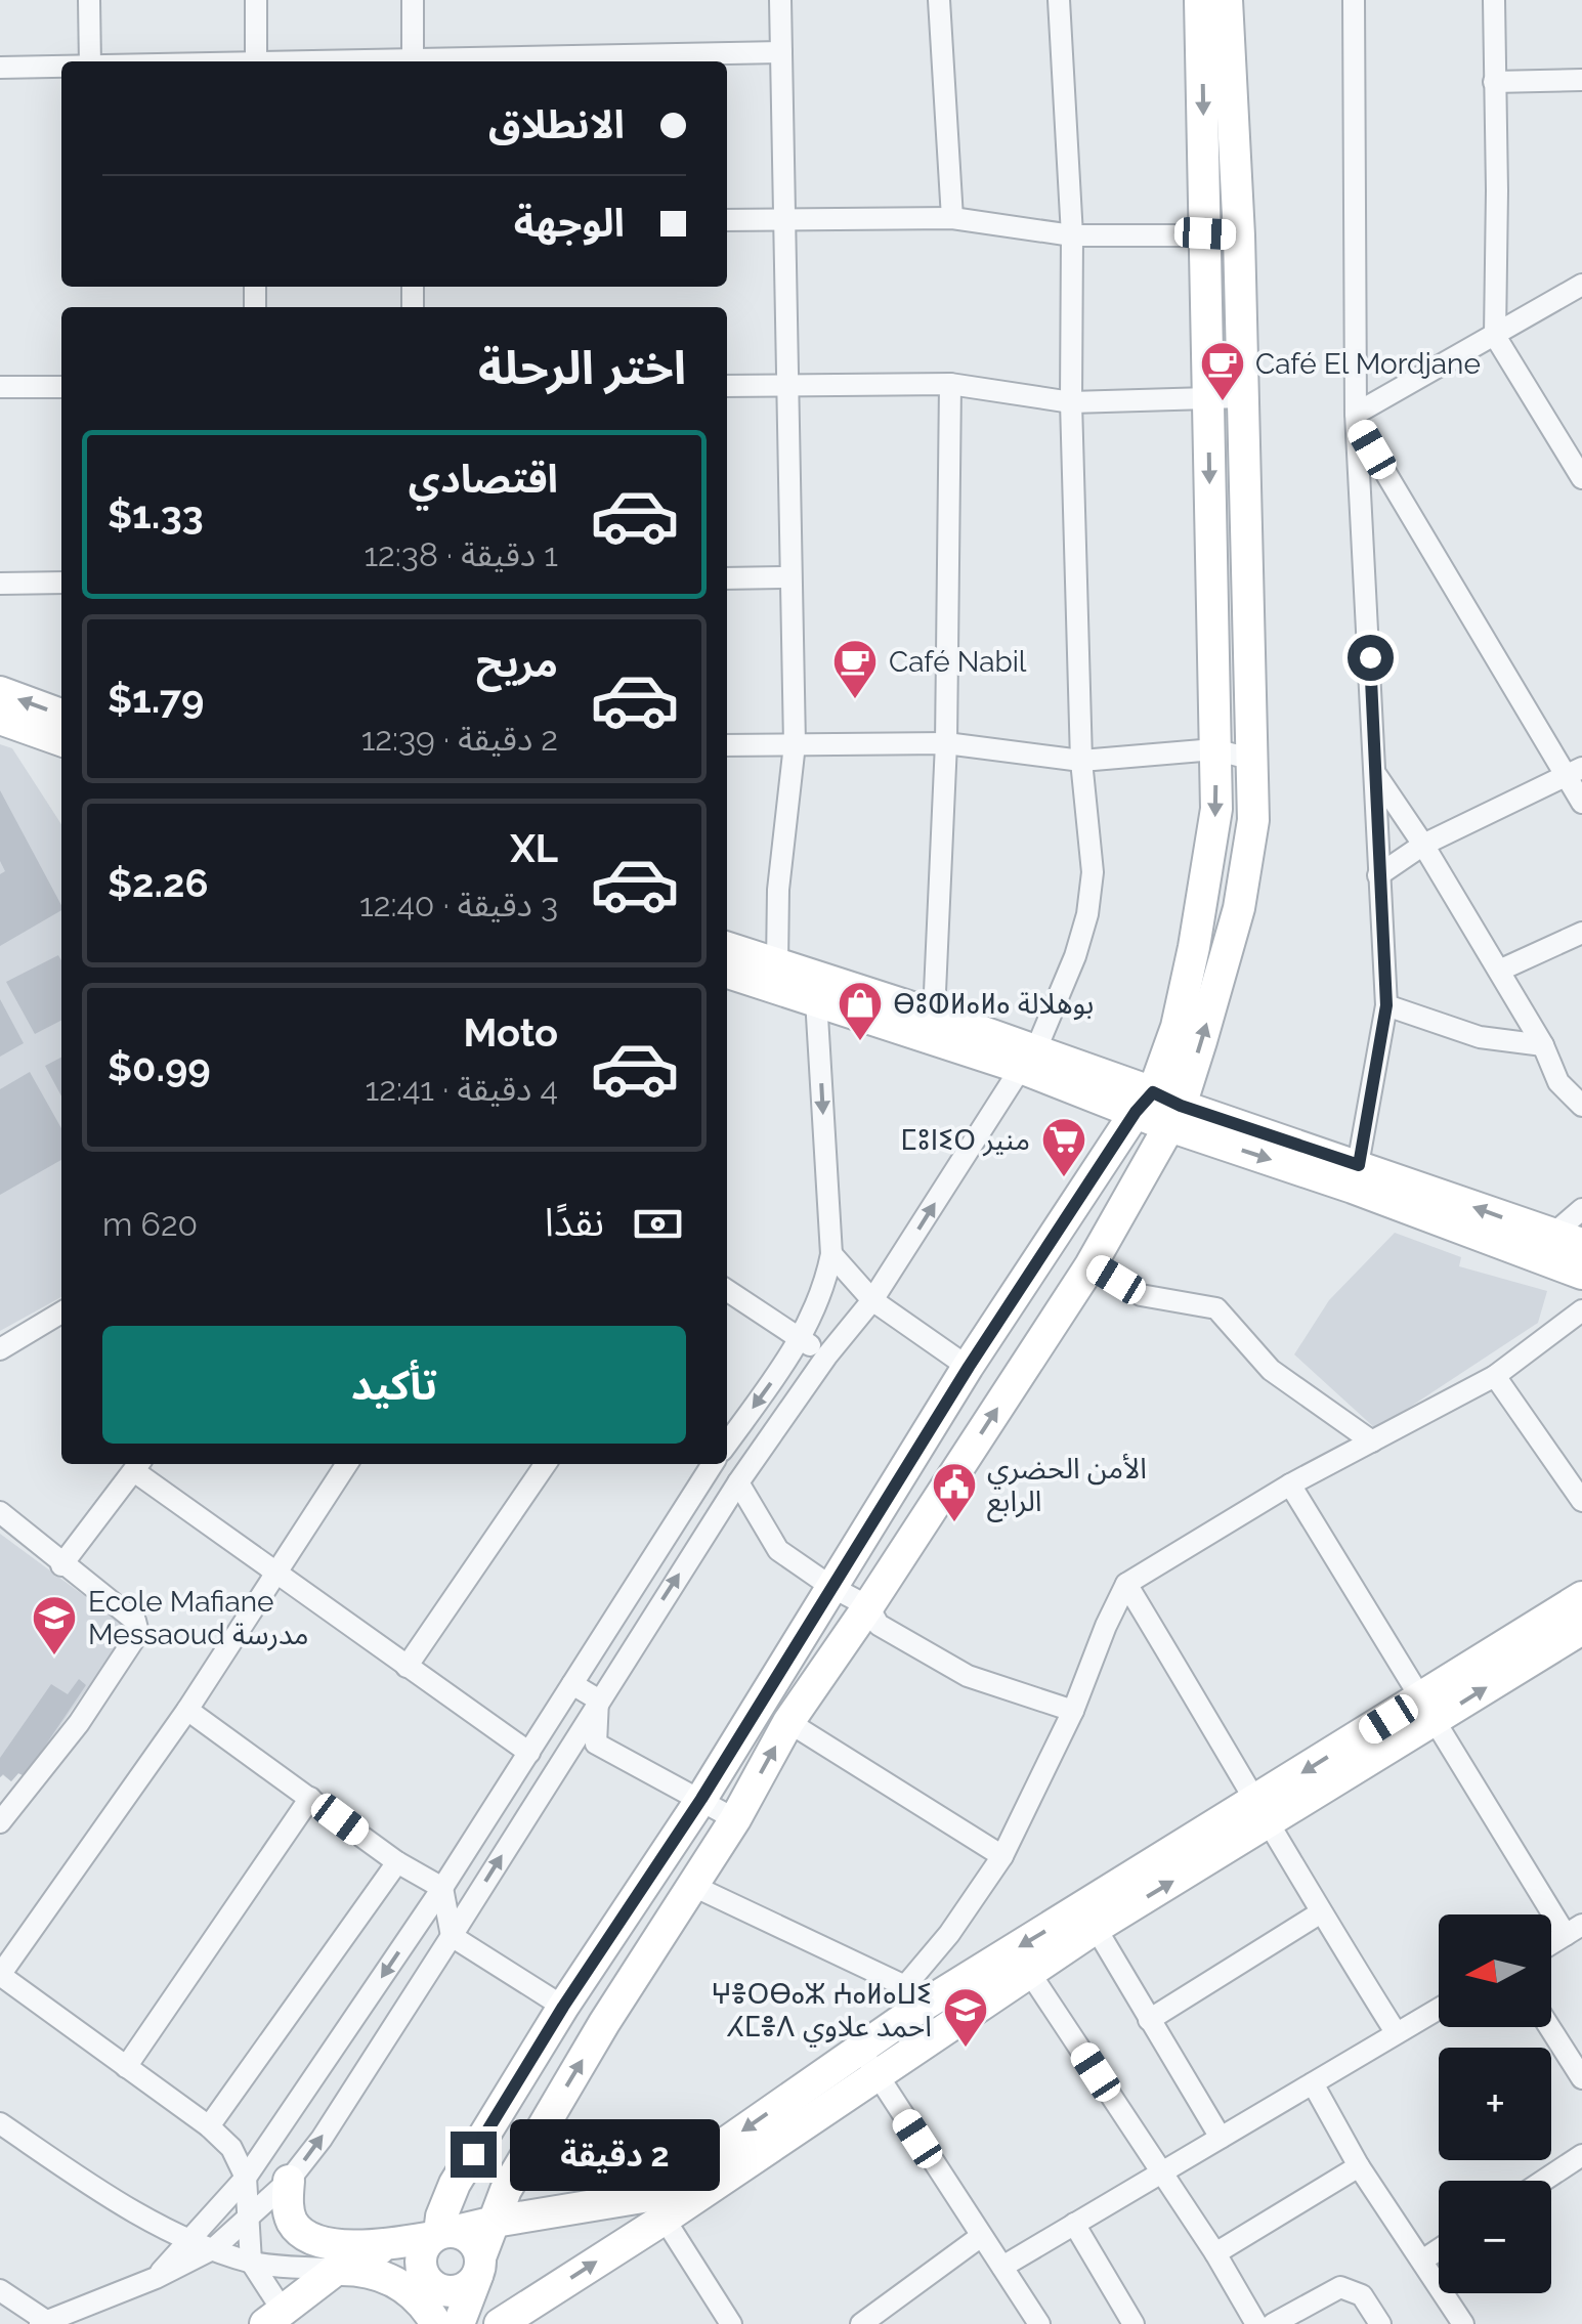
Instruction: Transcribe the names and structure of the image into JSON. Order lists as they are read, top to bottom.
{
  "places": {
    "cafe": ["Café El Mordjane", "Café Nabil"],
    "shop": ["ⴱⵓⵀⵍⴰⵍⴰ بوهلالة"],
    "supermarket": ["ⵎⵓⵏⵉⵔ منير"],
    "public building": ["الأمن الحضري الرابع"],
    "school or university": ["Ecole Mafiane Messaoud مدرسة", "ⵖⴻⵔⴱⴰⵣ ⵄⴰⵍⴰⵡⵉ ⵃⵎⴻⴷ احمد علاوي"]
  },
  "north": "left",
  "page": {
    "banner": ["الانطلاق", "الوجهة"],
    "heading": "اختر الرحلة",
    "list": [
      {
        "name": "اقتصادي",
        "note": "1 دقيقة · 12:38",
        "value": "$1.33"
      },
      {
        "name": "مريح",
        "note": "2 دقيقة · 12:39",
        "value": "$1.79"
      },
      {
        "name": "XL",
        "note": "3 دقيقة · 12:40",
        "value": "$2.26"
      },
      {
        "name": "Moto",
        "note": "4 دقيقة · 12:41",
        "value": "$0.99"
      }
    ],
    "pay": ["نقدًا", "620 m"],
    "buttons": "تأكيد",
    "map_buttons": ["+", "−"],
    "bubble": "2 دقيقة"
  }
}
